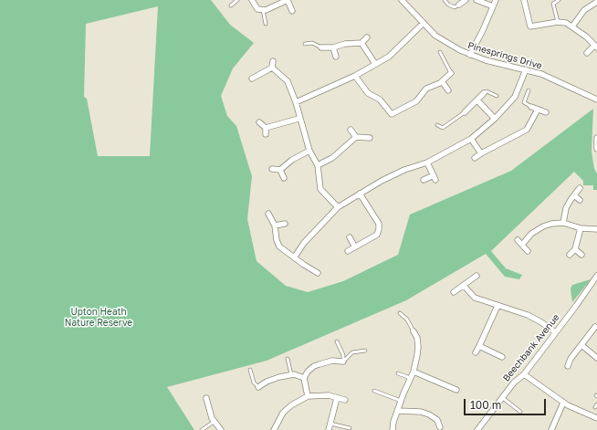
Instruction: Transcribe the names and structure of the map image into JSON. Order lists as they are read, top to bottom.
{
  "streets": {
    "street": ["Pinesprings Drive", "Beechbank Avenue"]
  },
  "parks": ["Upton Heath Nature Reserve"],
  "scale_bar": "100 m"
}
